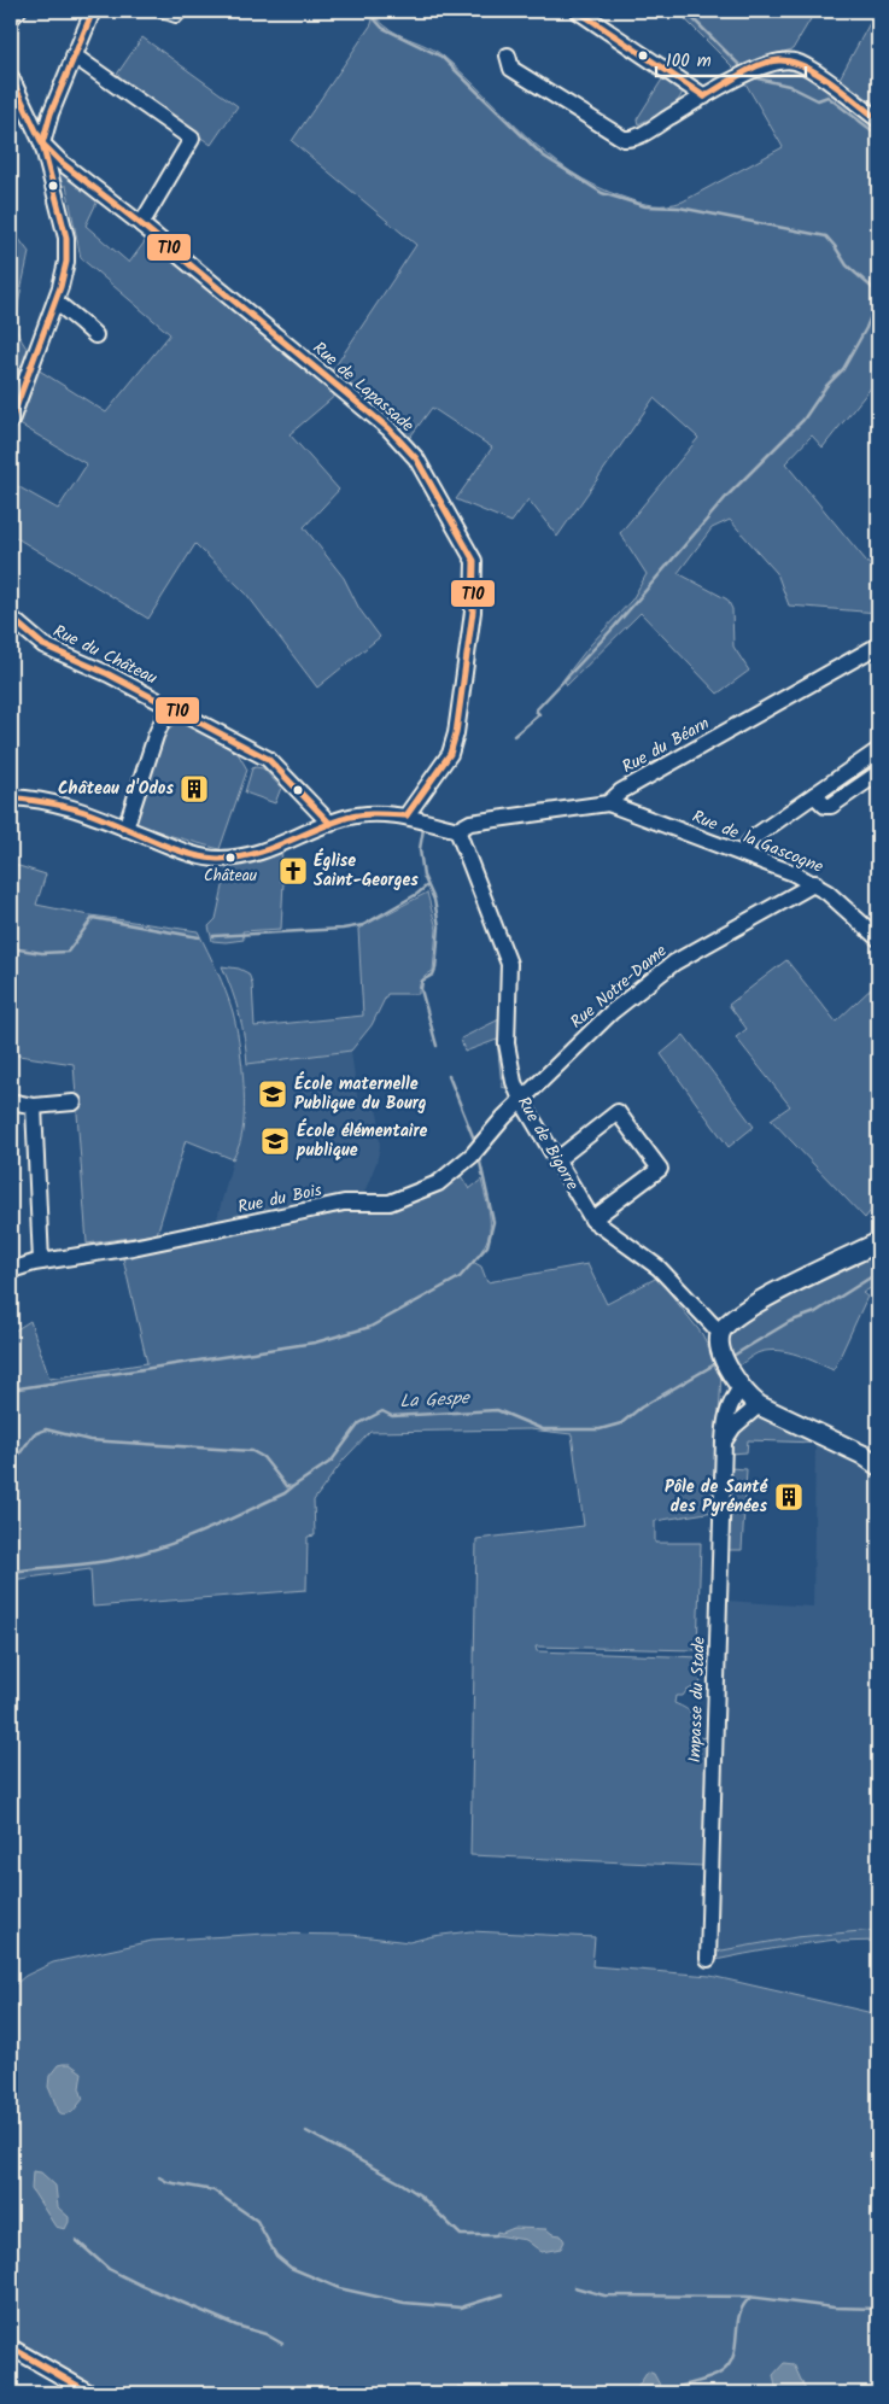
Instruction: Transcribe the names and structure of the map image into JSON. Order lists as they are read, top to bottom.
{
  "streets": {
    "street": [
      "Rue de Lapassade",
      "Rue du Château",
      "Rue du Béarn",
      "Rue de la Gascogne",
      "Rue Notre-Dame",
      "Rue de Bigorre",
      "Rue du Bois",
      "Impasse du Stade"
    ]
  },
  "crossings": [
    ["Rue du Béarn", "Rue de la Gascogne"],
    ["Rue du Béarn", "Rue de Bigorre"],
    ["Rue de la Gascogne", "Rue Notre-Dame"],
    ["Rue Notre-Dame", "Rue de Bigorre"],
    ["Rue Notre-Dame", "Rue du Bois"],
    ["Rue de Bigorre", "Rue du Bois"]
  ],
  "water": ["La Gespe"],
  "places": {
    "building": ["Château d'Odos", "Pôle de Santé des Pyrénées"],
    "other": ["Château"],
    "church": ["Église Saint-Georges"],
    "school or university": ["École maternelle Publique du Bourg", "École élémentaire publique"]
  },
  "lines": ["transit line T10"],
  "scale_bar": "100 m"
}
